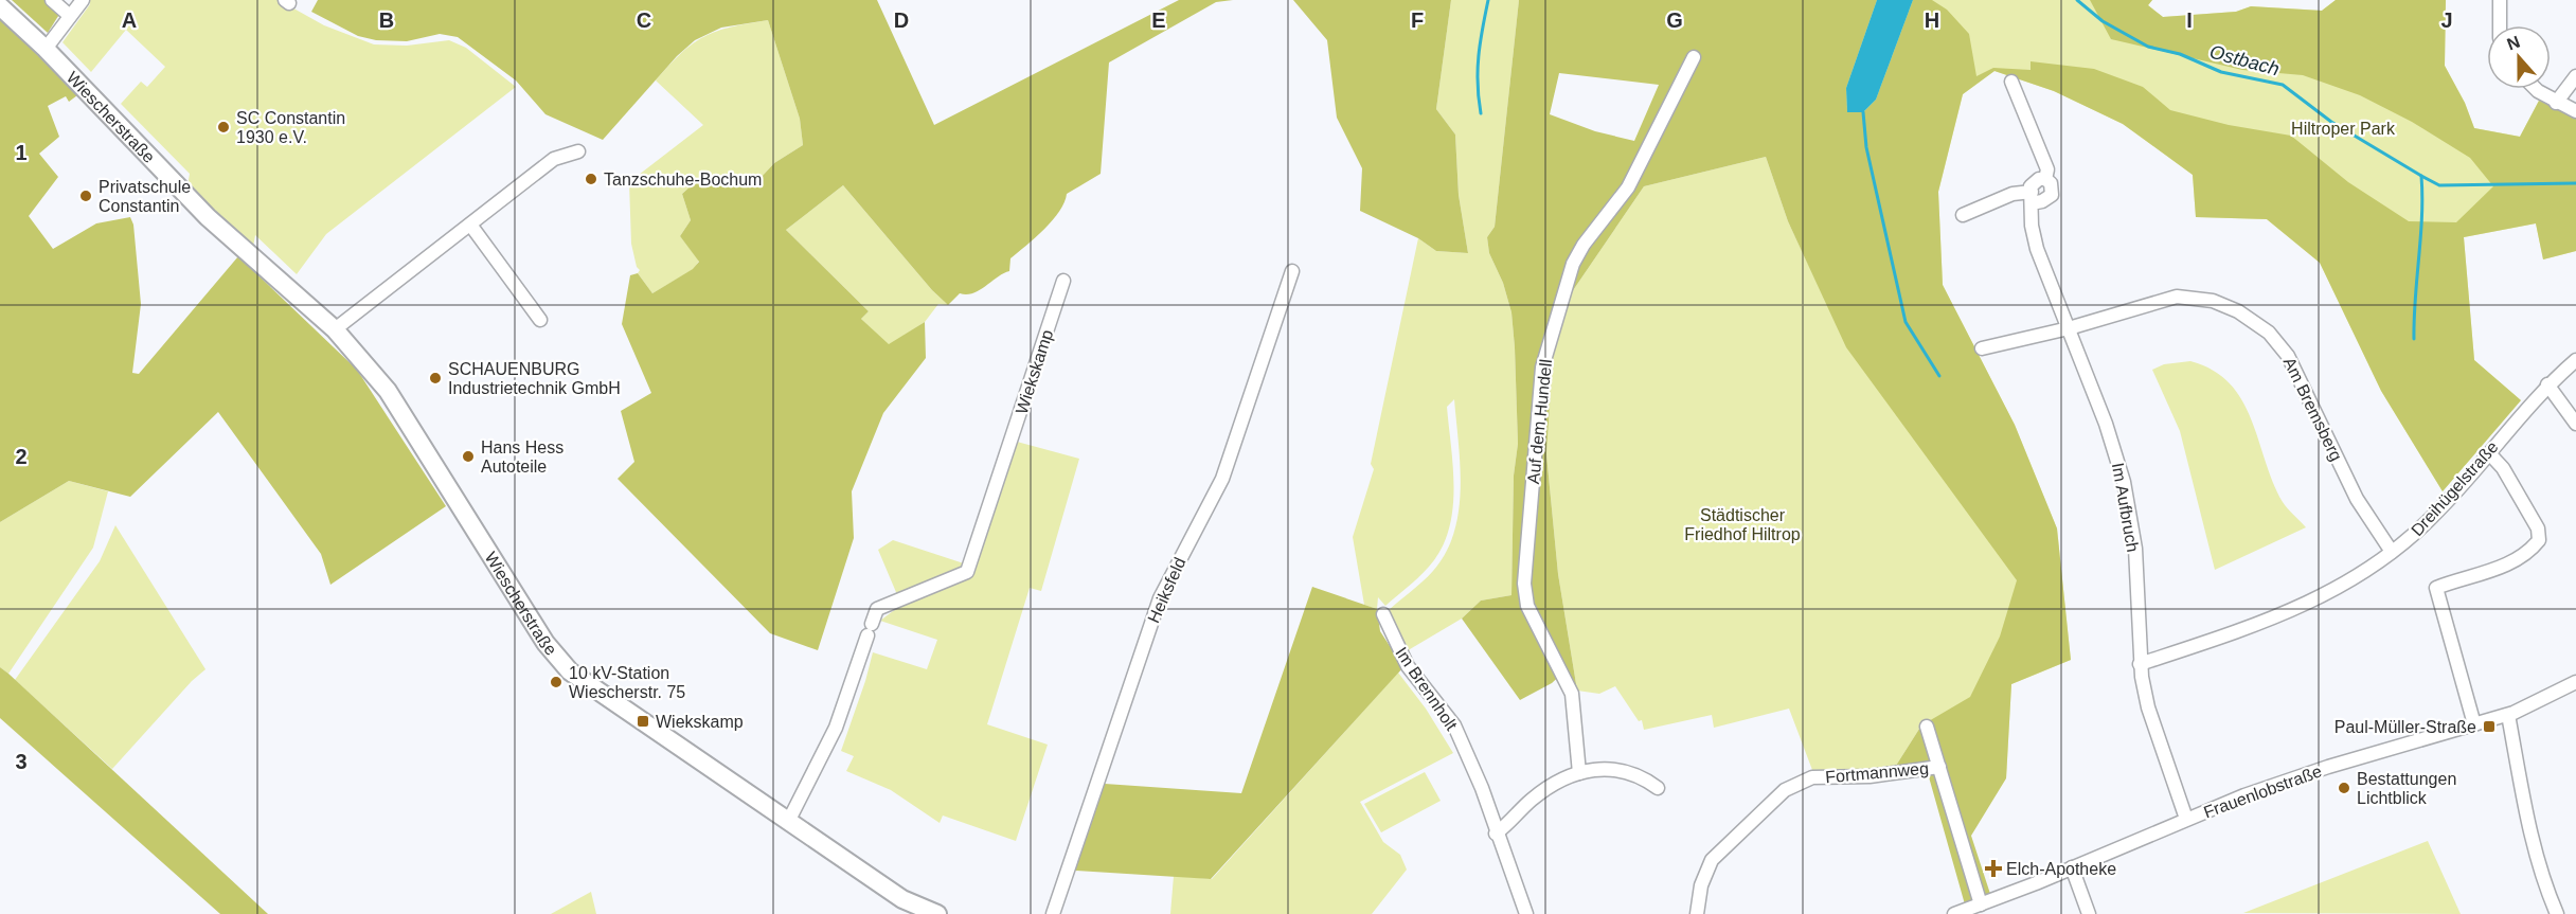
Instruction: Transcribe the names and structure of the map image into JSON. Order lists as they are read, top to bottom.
{
  "streets": {
    "main road": ["Wiescherstraße"],
    "street": [
      "Wiekskamp",
      "Am Bremsberg",
      "Auf dem Hundell",
      "Dreihügelstraße",
      "Im Aufbruch",
      "Heiksfeld",
      "Im Brennholt",
      "Fortmannweg",
      "Frauenlobstraße"
    ]
  },
  "crossings": [
    ["Wiescherstraße", "Wiekskamp"],
    ["Am Bremsberg", "Dreihügelstraße"],
    ["Am Bremsberg", "Im Aufbruch"],
    ["Dreihügelstraße", "Im Aufbruch"],
    ["Im Aufbruch", "Frauenlobstraße"]
  ],
  "water": ["Ostbach"],
  "parks": ["Hiltroper Park", "Städtischer Friedhof Hiltrop"],
  "places": {
    "other": [
      "SC Constantin 1930 e.V.",
      "Tanzschuhe-Bochum",
      "Privatschule Constantin",
      "SCHAUENBURG Industrietechnik GmbH",
      "Hans Hess Autoteile",
      "10 kV-Station Wiescherstr. 75",
      "Bestattungen Lichtblick"
    ],
    "transit": ["Wiekskamp", "Paul-Müller-Straße"],
    "health": ["Elch-Apotheke"]
  },
  "north": "top",
  "grid": {
    "columns": [
      "A",
      "B",
      "C",
      "D",
      "E",
      "F",
      "G",
      "H",
      "I",
      "J"
    ],
    "rows": ["1", "2", "3"]
  }
}
